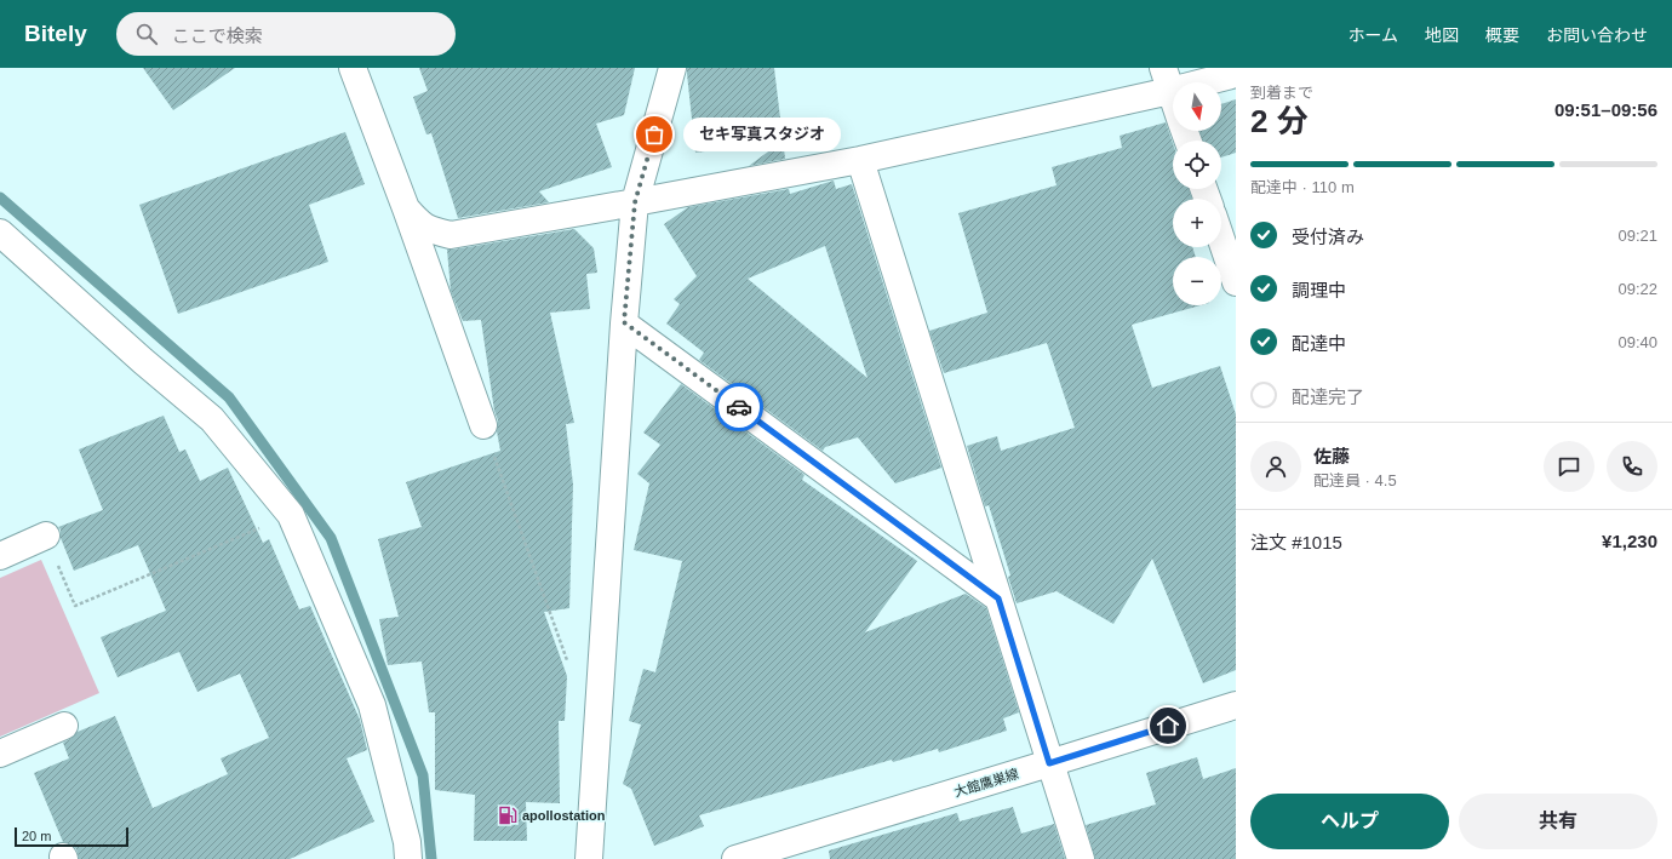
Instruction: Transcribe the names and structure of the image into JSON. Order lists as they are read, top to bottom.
{
  "streets": {
    "street": ["大館鷹巣線"]
  },
  "places": {
    "other": ["セキ写真スタジオ"],
    "fuel station": ["apollostation"]
  },
  "scale_bar": "20 m",
  "north": "bottom",
  "page": {
    "header": "Bitely",
    "search": "ここで検索",
    "nav": [
      "ホーム",
      "地図",
      "概要",
      "お問い合わせ"
    ],
    "heading": ["2 分", "到着まで", "09:51–09:56"],
    "panel": [
      "佐藤",
      "配達員 · 4.5",
      "注文 #1015",
      "¥1,230"
    ],
    "map_buttons": ["+", "−"],
    "bubble": "セキ写真スタジオ",
    "bar": "配達中 · 110 m",
    "list": [
      ["受付済み", "09:21"],
      ["調理中", "09:22"],
      ["配達中", "09:40"],
      "配達完了"
    ],
    "buttons": ["ヘルプ", "共有"],
    "scale": "20 m"
  }
}
